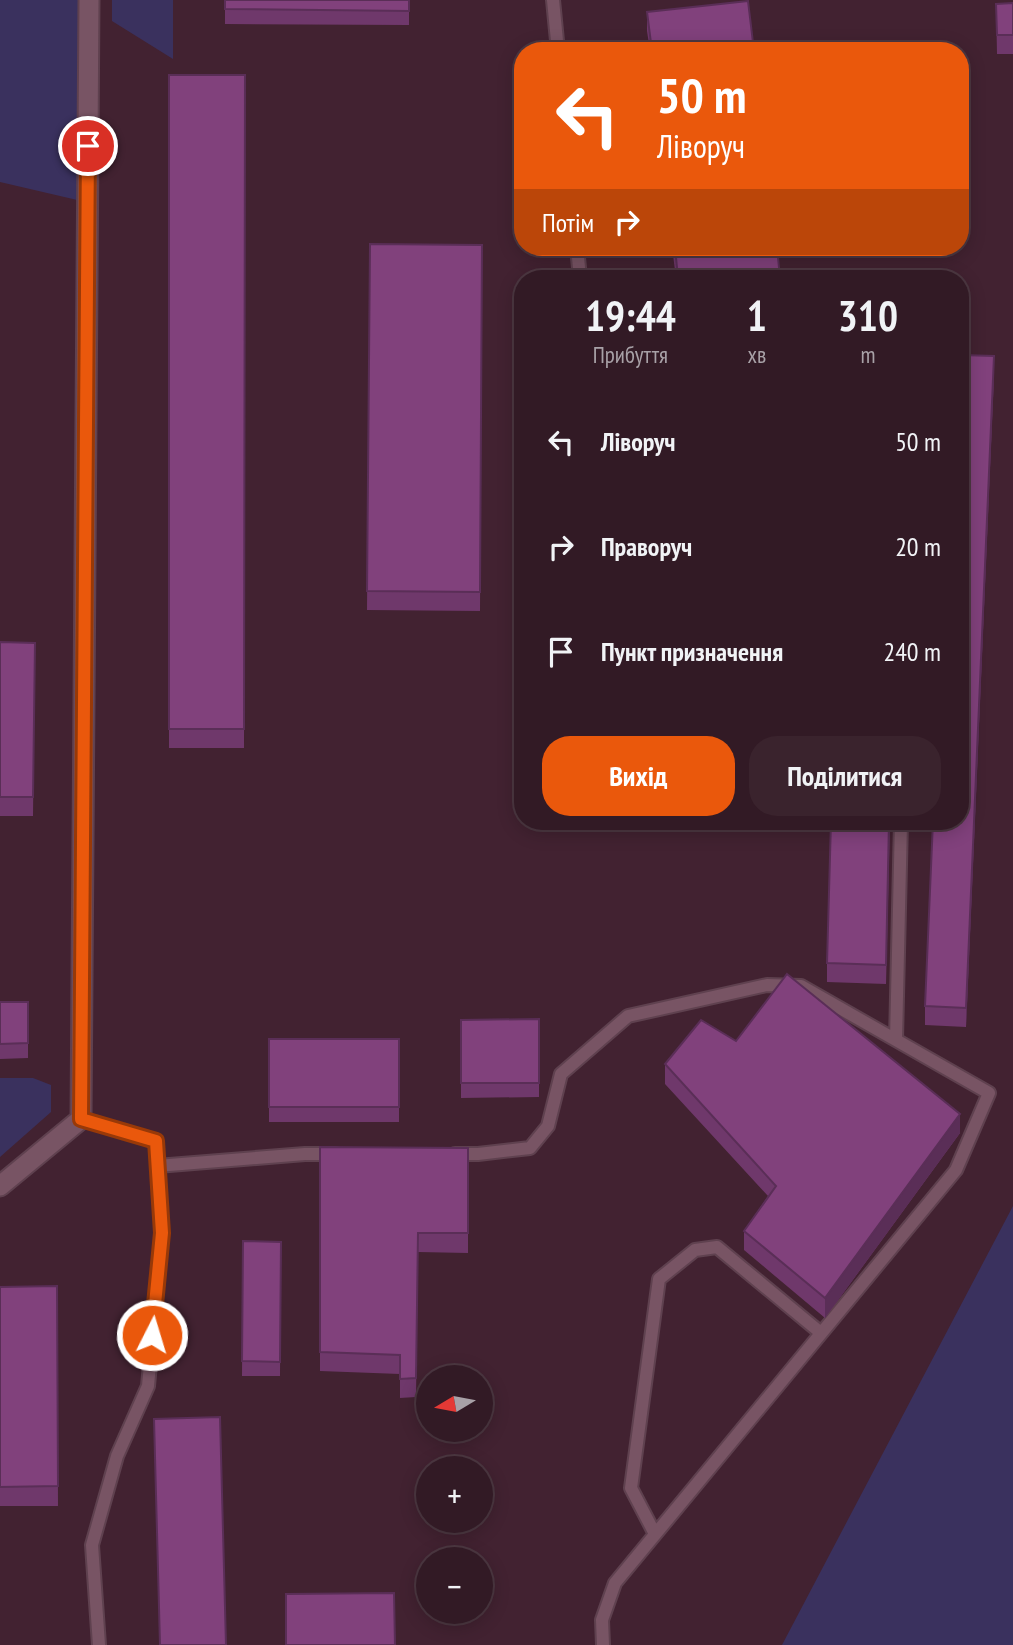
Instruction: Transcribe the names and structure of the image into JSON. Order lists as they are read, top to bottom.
{
  "north": "left",
  "page": {
    "turn": ["50 m", "Ліворуч"],
    "then": "Потім",
    "eta": [
      "19:44",
      "Прибуття",
      "1",
      "хв",
      "310",
      "m"
    ],
    "list": [
      {
        "name": "Ліворуч",
        "value": "50 m"
      },
      {
        "name": "Праворуч",
        "value": "20 m"
      },
      {
        "name": "Пункт призначення",
        "value": "240 m"
      }
    ],
    "buttons": ["Вихід", "Поділитися"],
    "map_buttons": ["+", "−"]
  }
}
